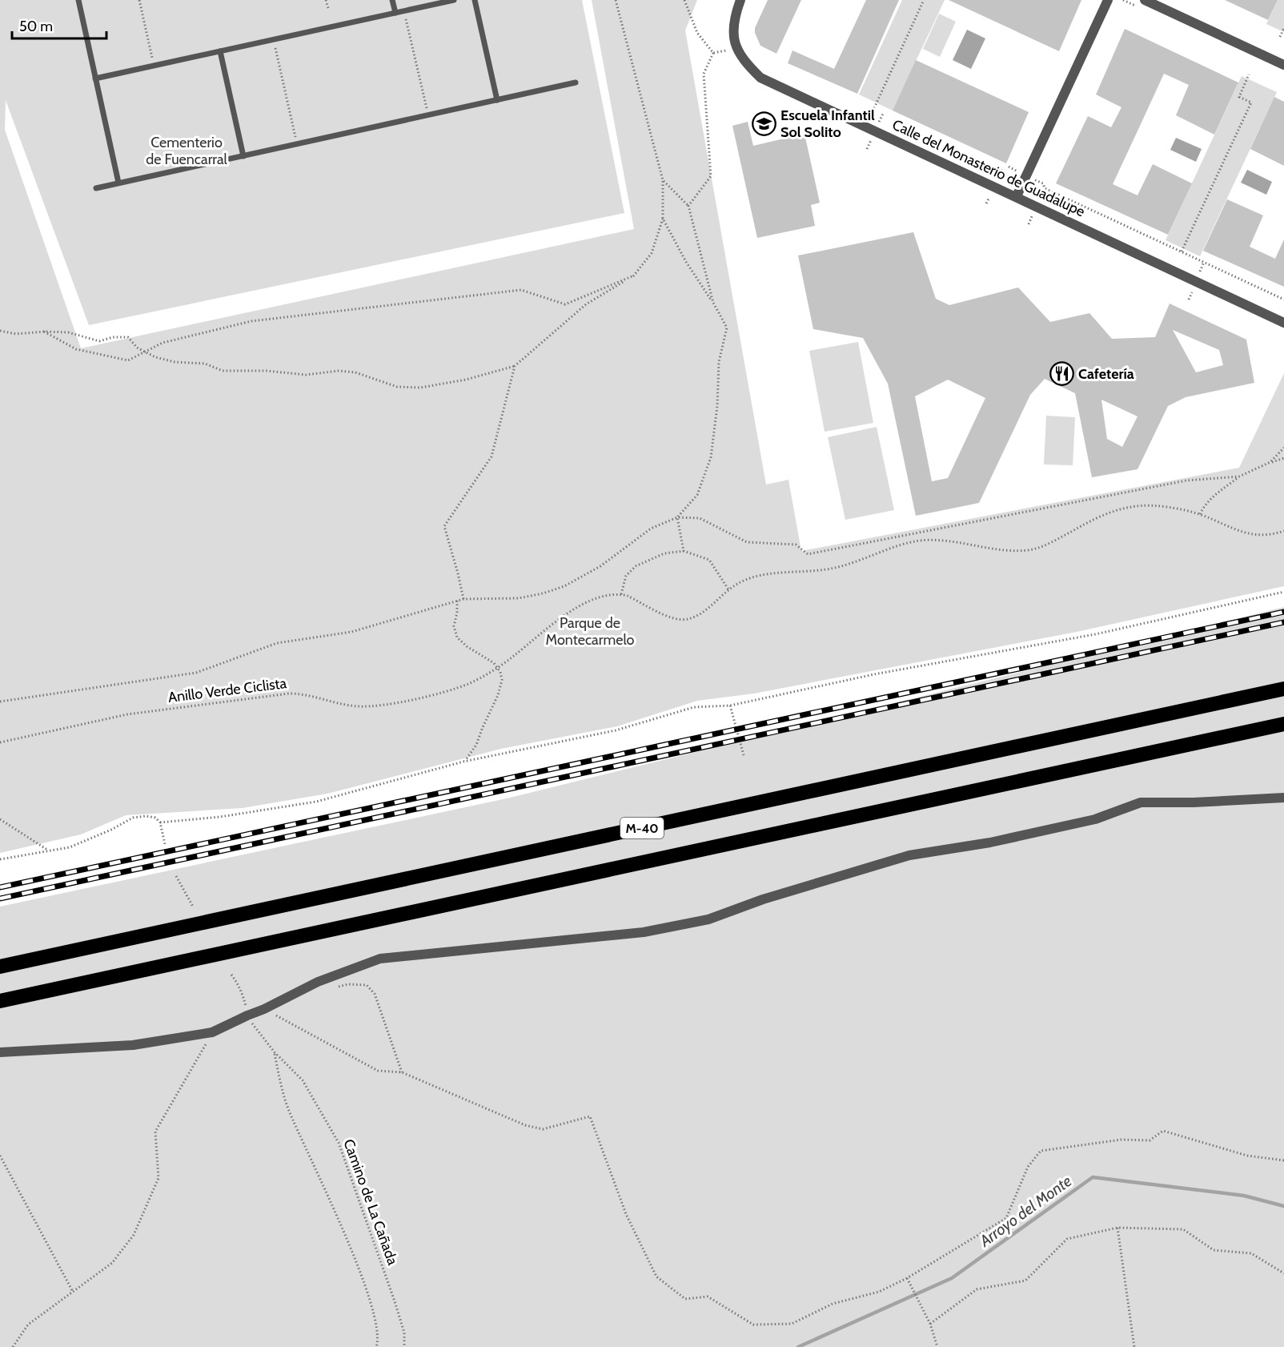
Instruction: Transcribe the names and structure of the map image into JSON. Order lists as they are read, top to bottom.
{
  "streets": {
    "highway": ["M-40"],
    "street": ["Calle del Monasterio de Guadalupe"],
    "path": ["Anillo Verde Ciclista", "Camino de La Cañada"]
  },
  "water": ["Arroyo del Monte"],
  "parks": ["Cementerio de Fuencarral", "Parque de Montecarmelo"],
  "places": {
    "school or university": ["Escuela Infantil Sol Solito"],
    "restaurant": ["Cafetería"]
  },
  "scale_bar": "50 m"
}
